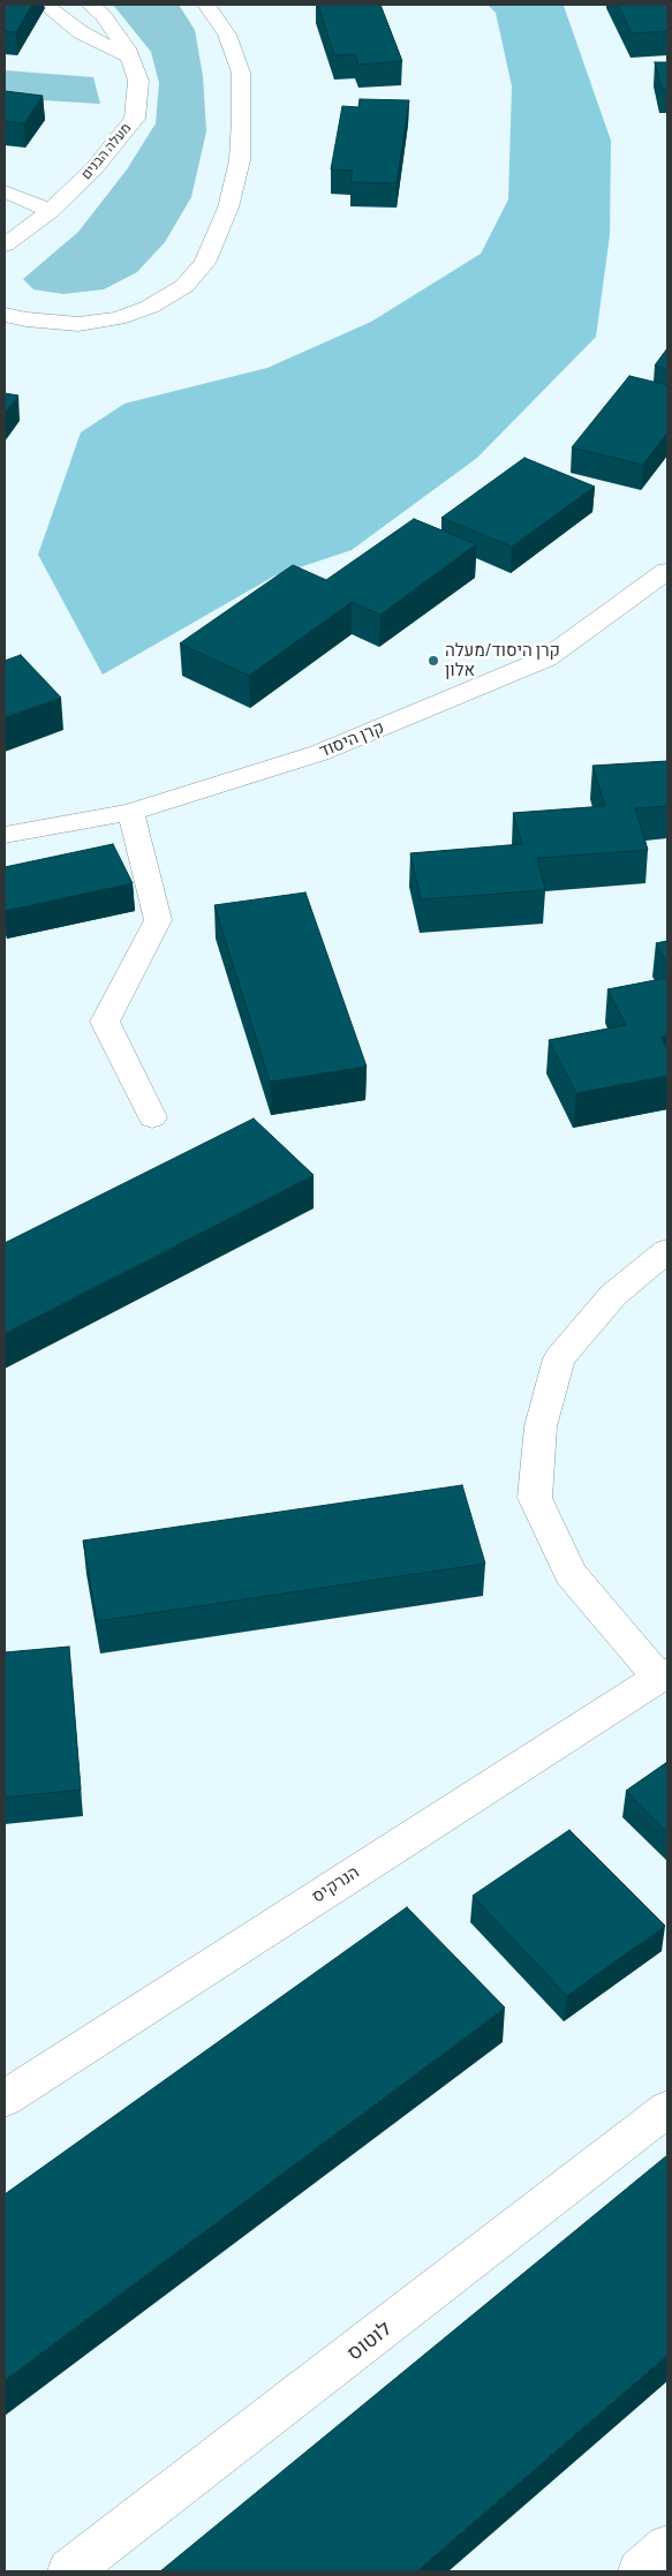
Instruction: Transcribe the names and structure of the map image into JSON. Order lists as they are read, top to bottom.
{
  "streets": {
    "street": [
      "מעלה הבנים",
      "קרן היסוד",
      "הנרקיס",
      "לוטוס"
    ]
  },
  "places": ["קרן היסוד/מעלה אלון"]
}
